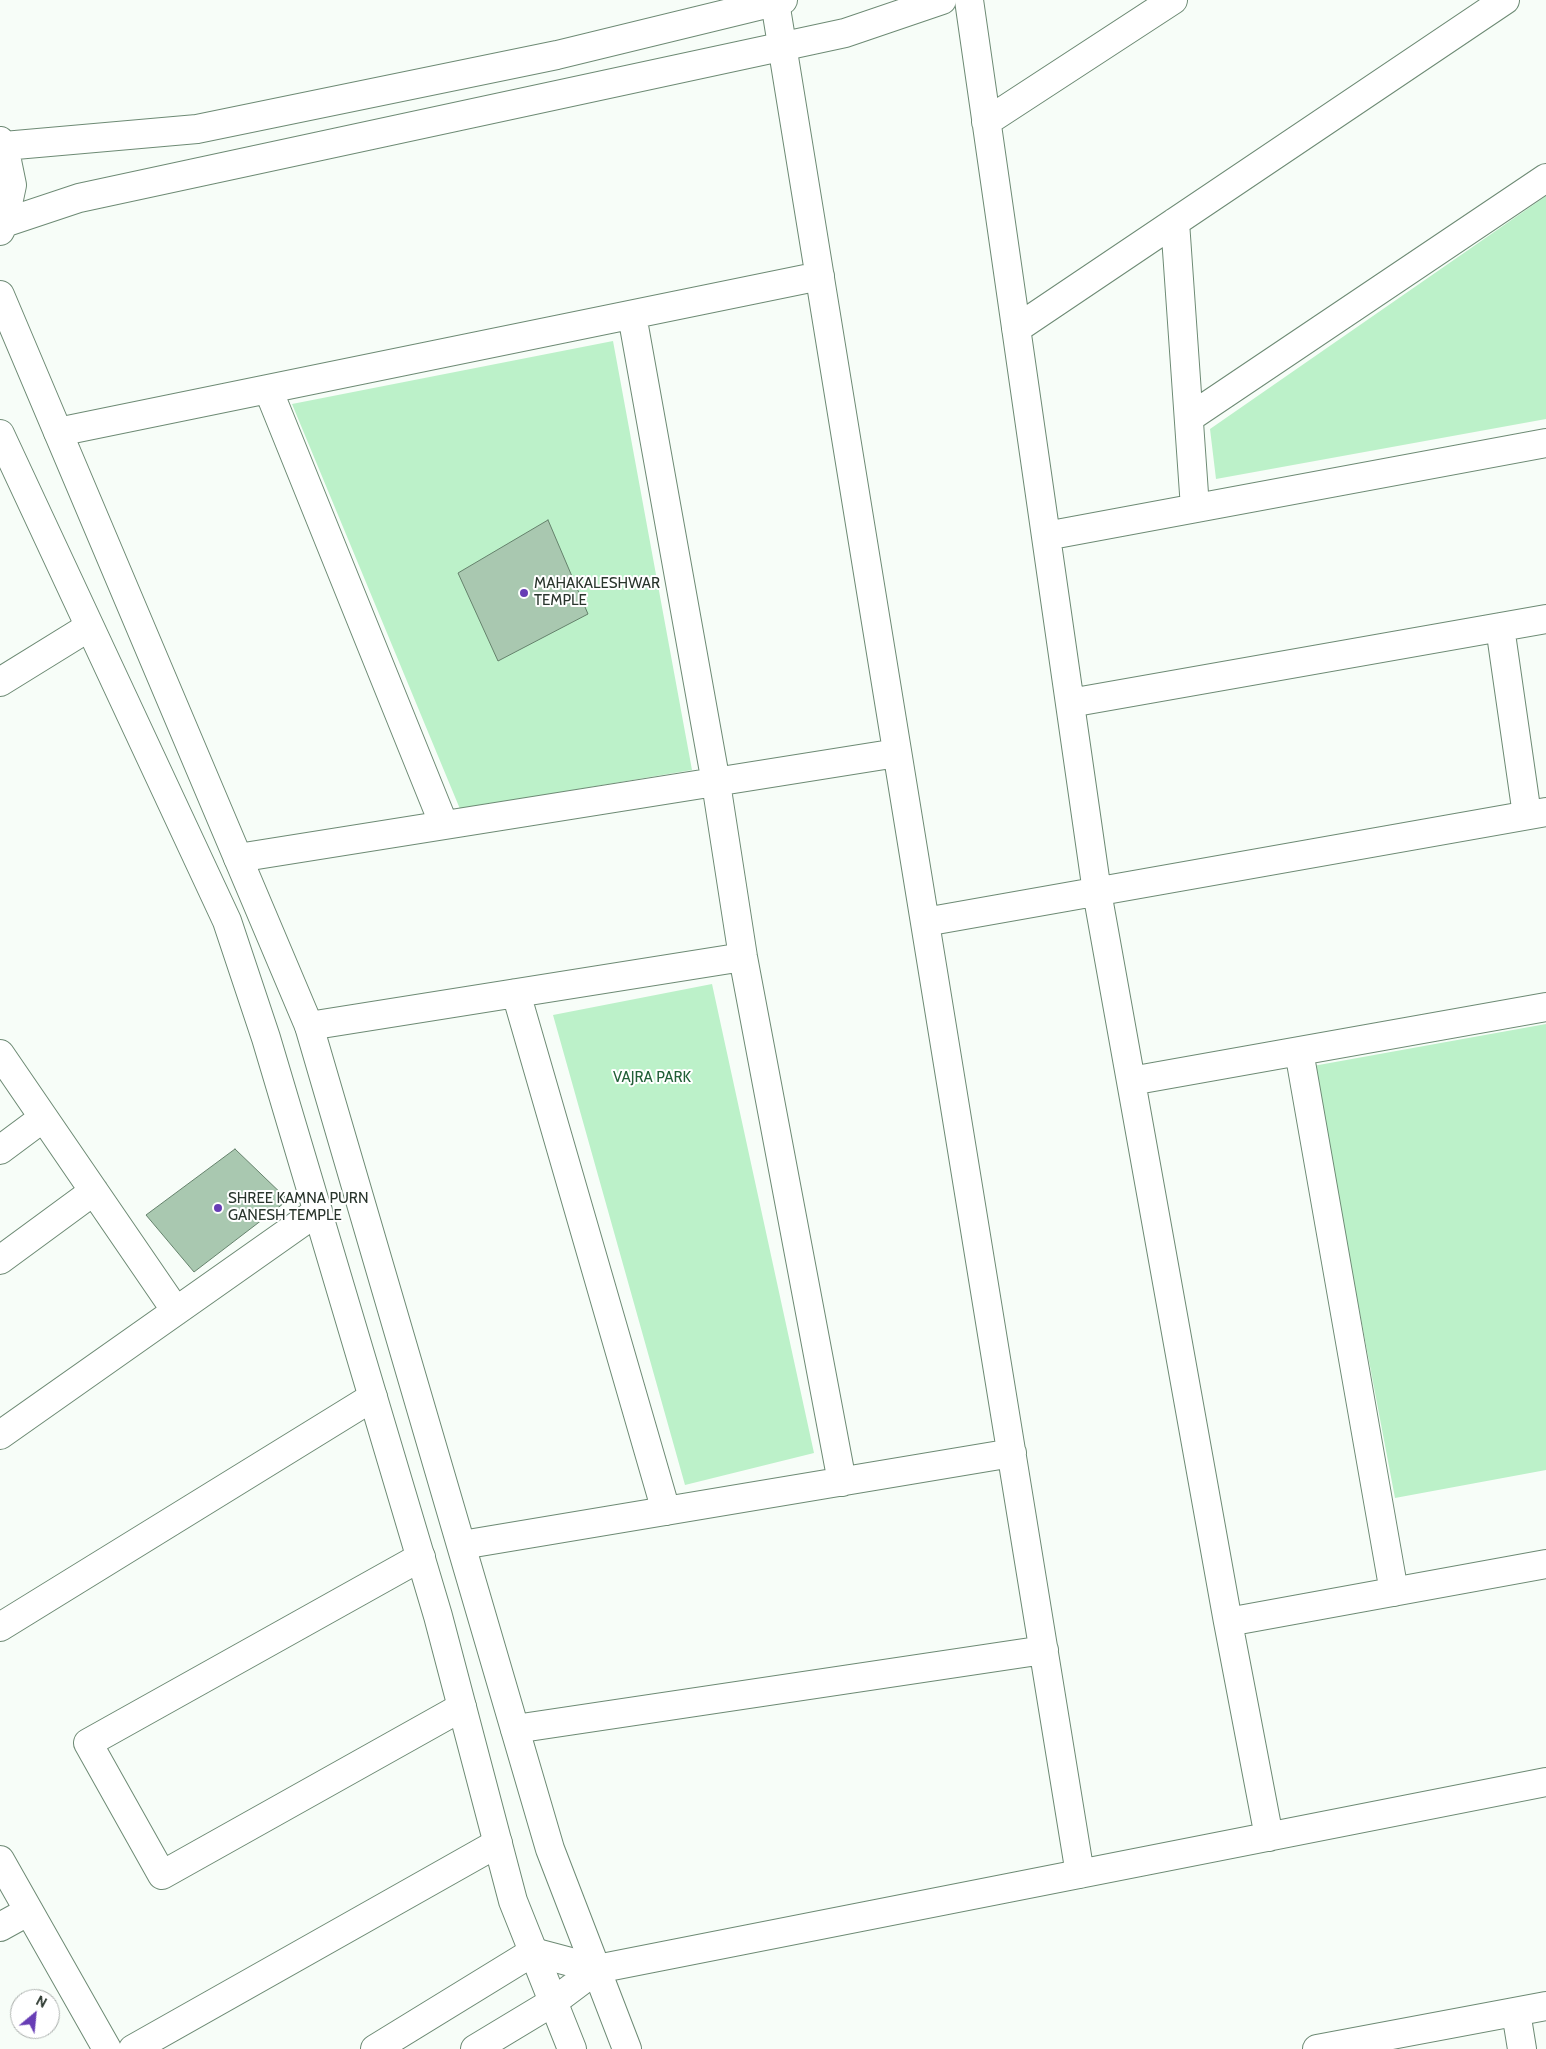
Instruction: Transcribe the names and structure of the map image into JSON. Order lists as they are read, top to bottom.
{
  "parks": ["VAJRA PARK"],
  "places": ["MAHAKALESHWAR TEMPLE", "SHREE KAMNA PURN GANESH TEMPLE"],
  "north": "top right"
}
